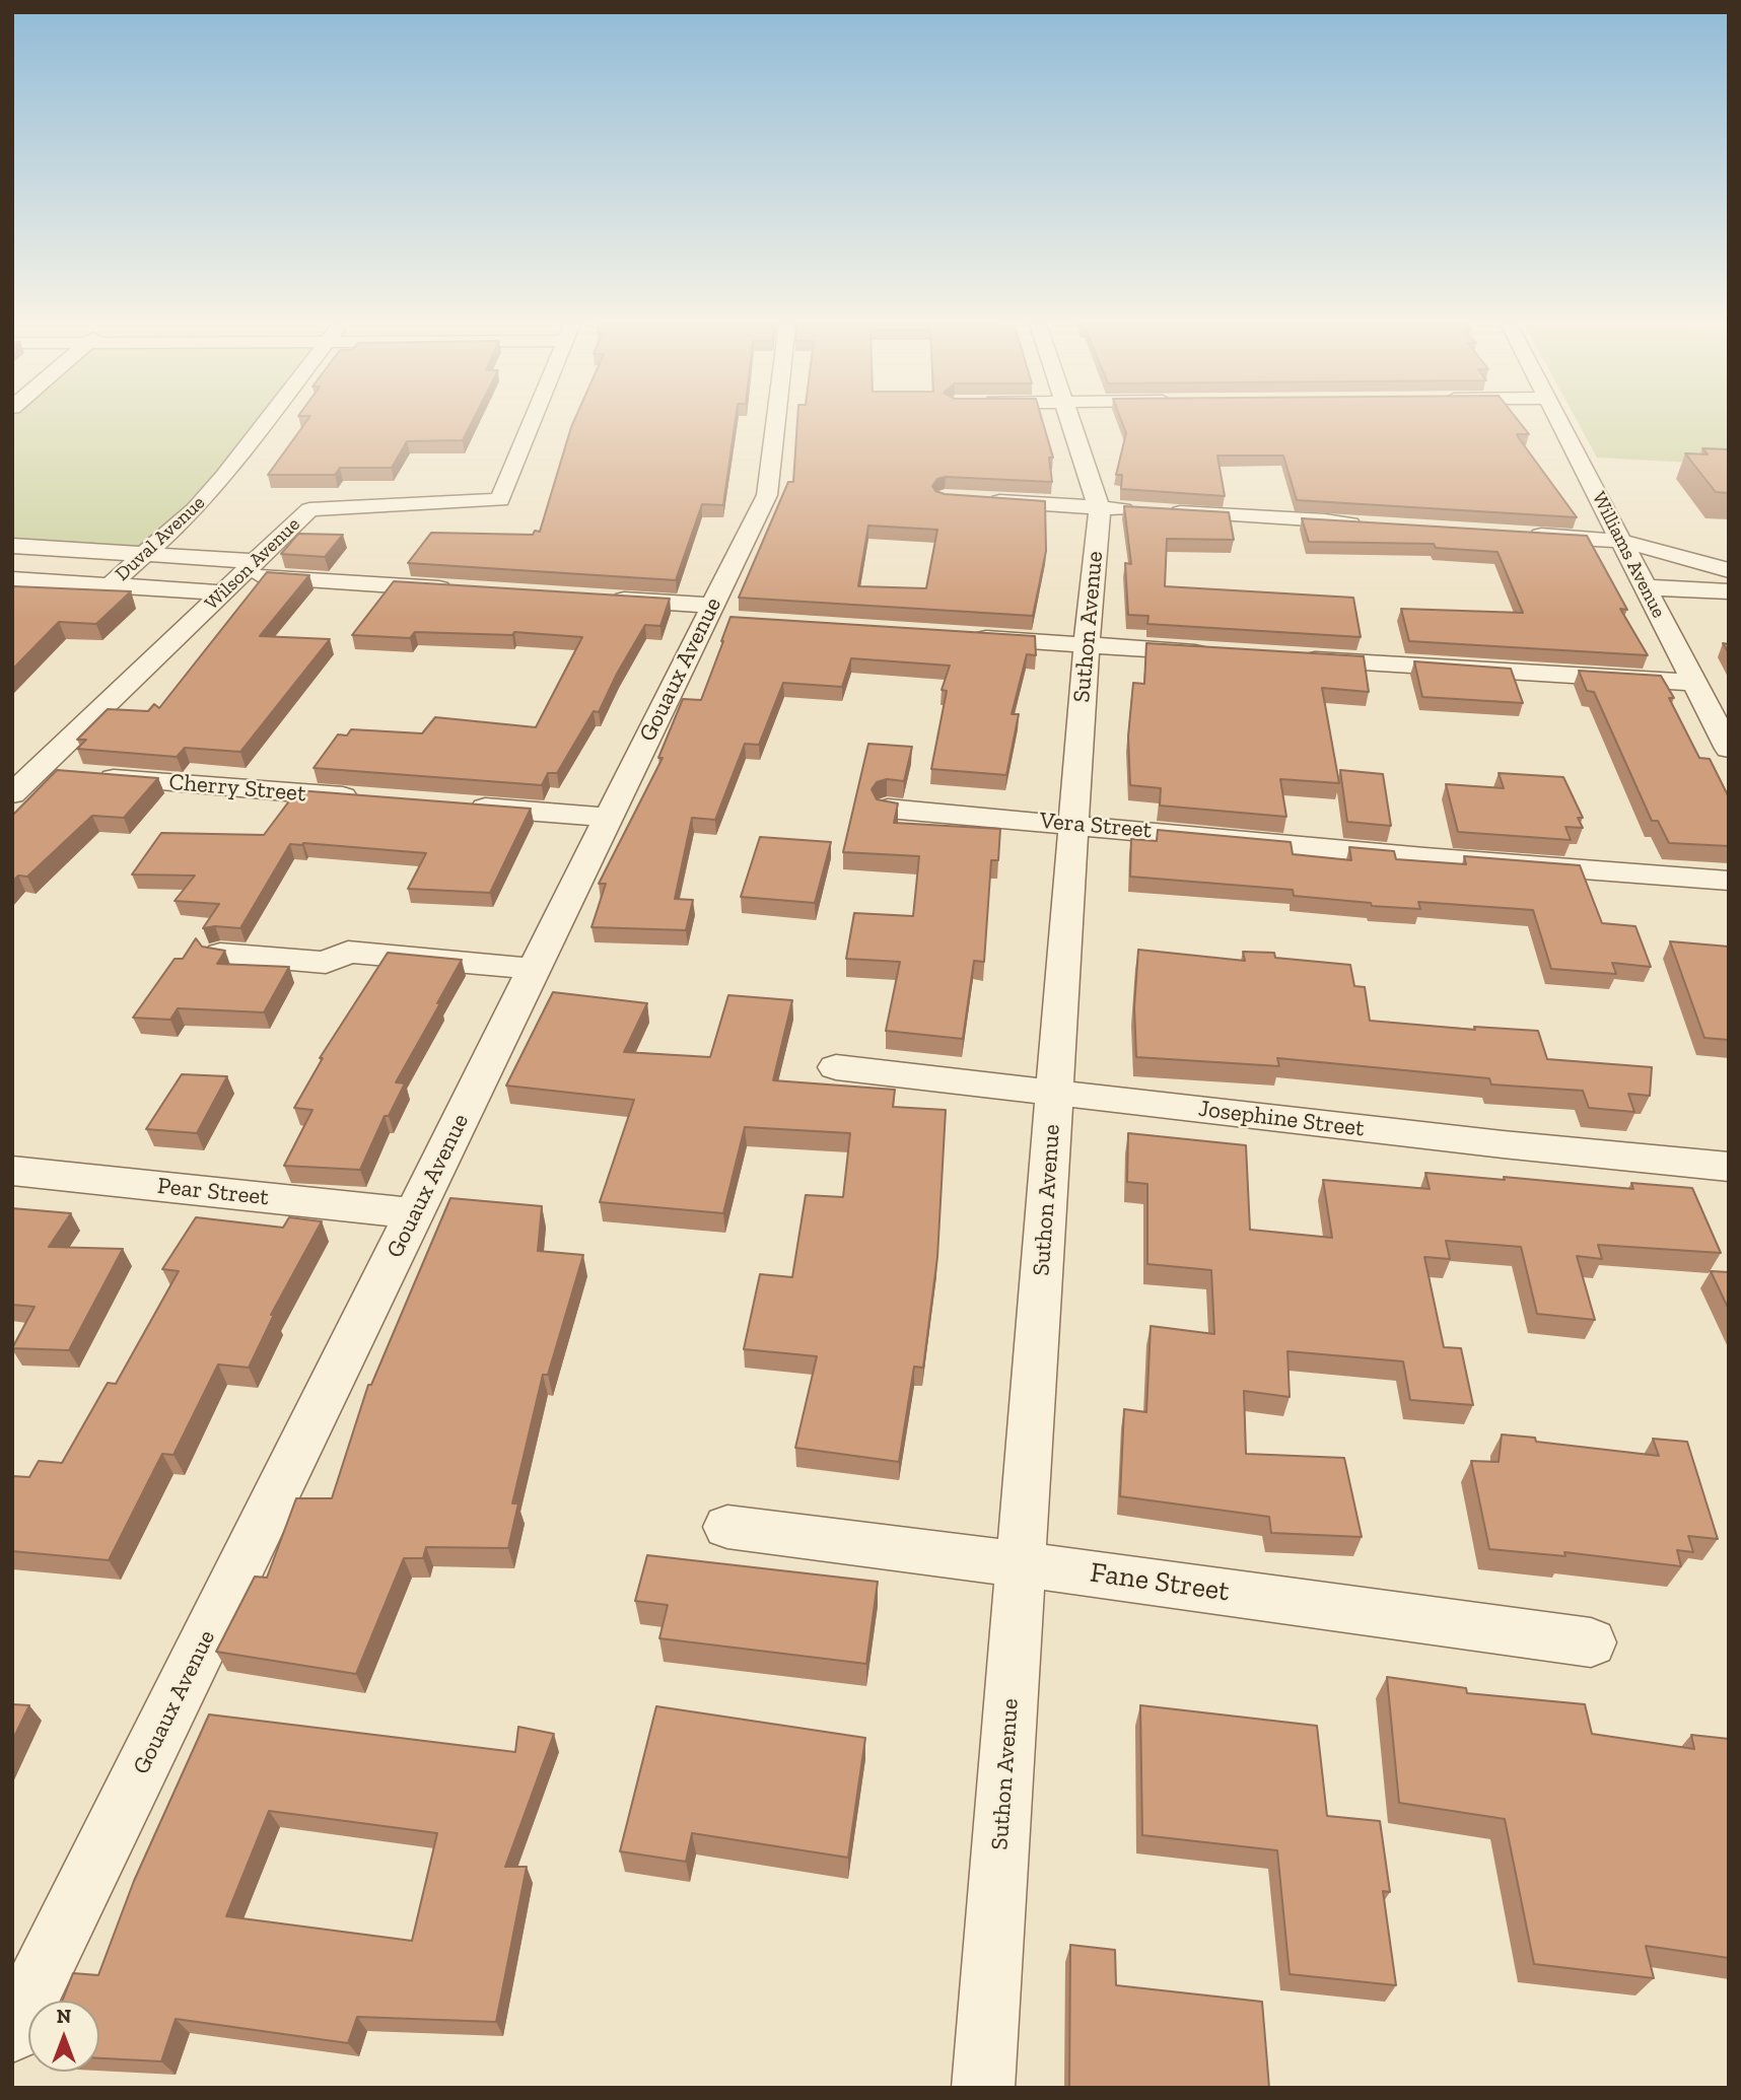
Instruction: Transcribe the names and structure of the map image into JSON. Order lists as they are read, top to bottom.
{
  "streets": {
    "street": [
      "Duval Avenue",
      "Williams Avenue",
      "Wilson Avenue",
      "Suthon Avenue",
      "Gouaux Avenue",
      "Cherry Street",
      "Vera Street",
      "Josephine Street",
      "Pear Street",
      "Fane Street"
    ]
  },
  "crossings": [
    ["Wilson Avenue", "Cherry Street"],
    ["Suthon Avenue", "Vera Street"],
    ["Suthon Avenue", "Josephine Street"],
    ["Suthon Avenue", "Fane Street"],
    ["Gouaux Avenue", "Pear Street"]
  ],
  "north": "top"
}
